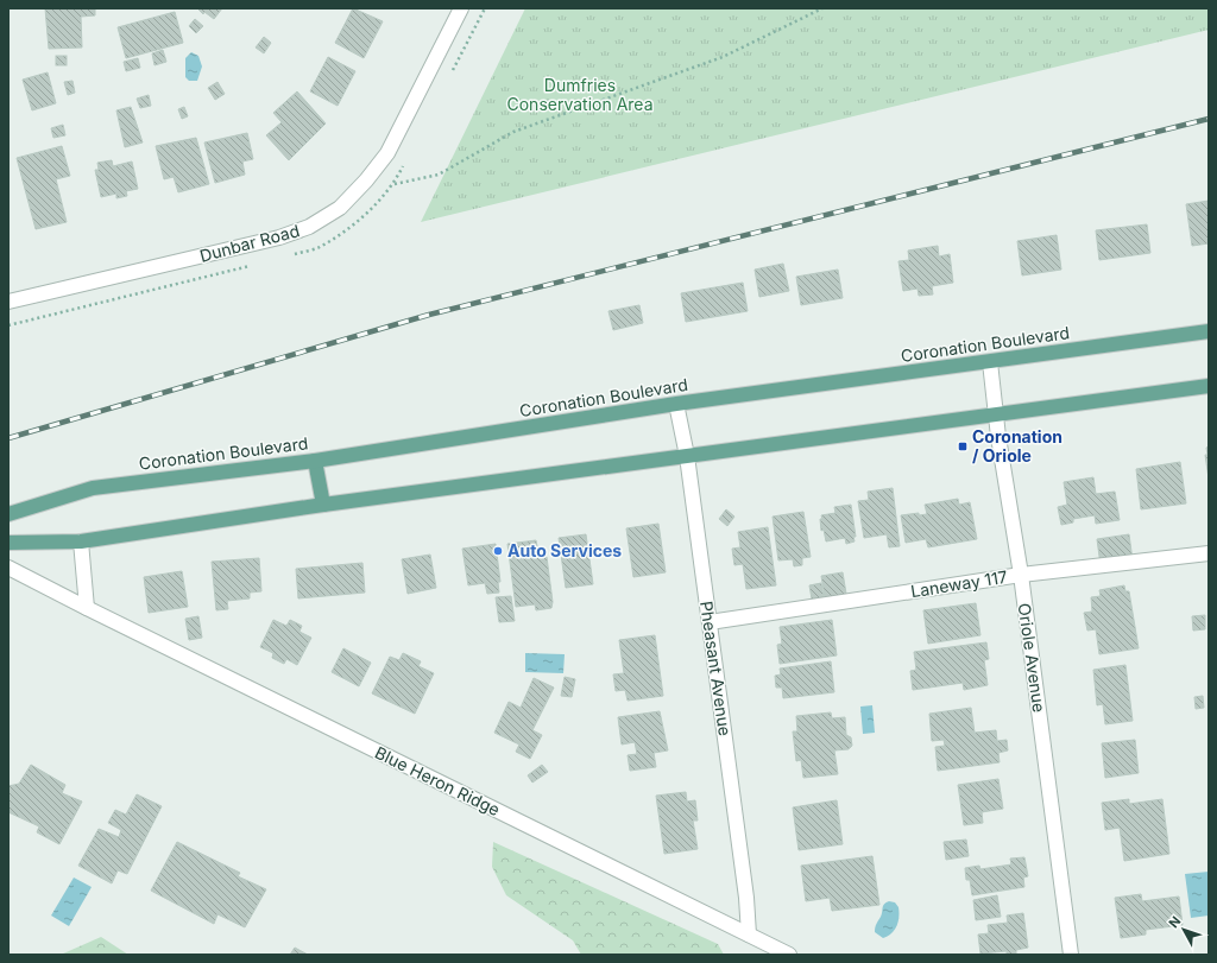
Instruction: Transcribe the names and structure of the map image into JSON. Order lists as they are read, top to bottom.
{
  "streets": {
    "main road": ["Coronation Boulevard"],
    "street": [
      "Dunbar Road",
      "Laneway 117",
      "Oriole Avenue",
      "Pheasant Avenue",
      "Blue Heron Ridge"
    ]
  },
  "crossings": [
    ["Coronation Boulevard", "Oriole Avenue"],
    ["Coronation Boulevard", "Pheasant Avenue"],
    ["Laneway 117", "Oriole Avenue"],
    ["Laneway 117", "Pheasant Avenue"],
    ["Pheasant Avenue", "Blue Heron Ridge"]
  ],
  "parks": ["Dumfries Conservation Area"],
  "places": {
    "transit": ["Coronation / Oriole"],
    "other": ["Auto Services"]
  },
  "north": "top left"
}
